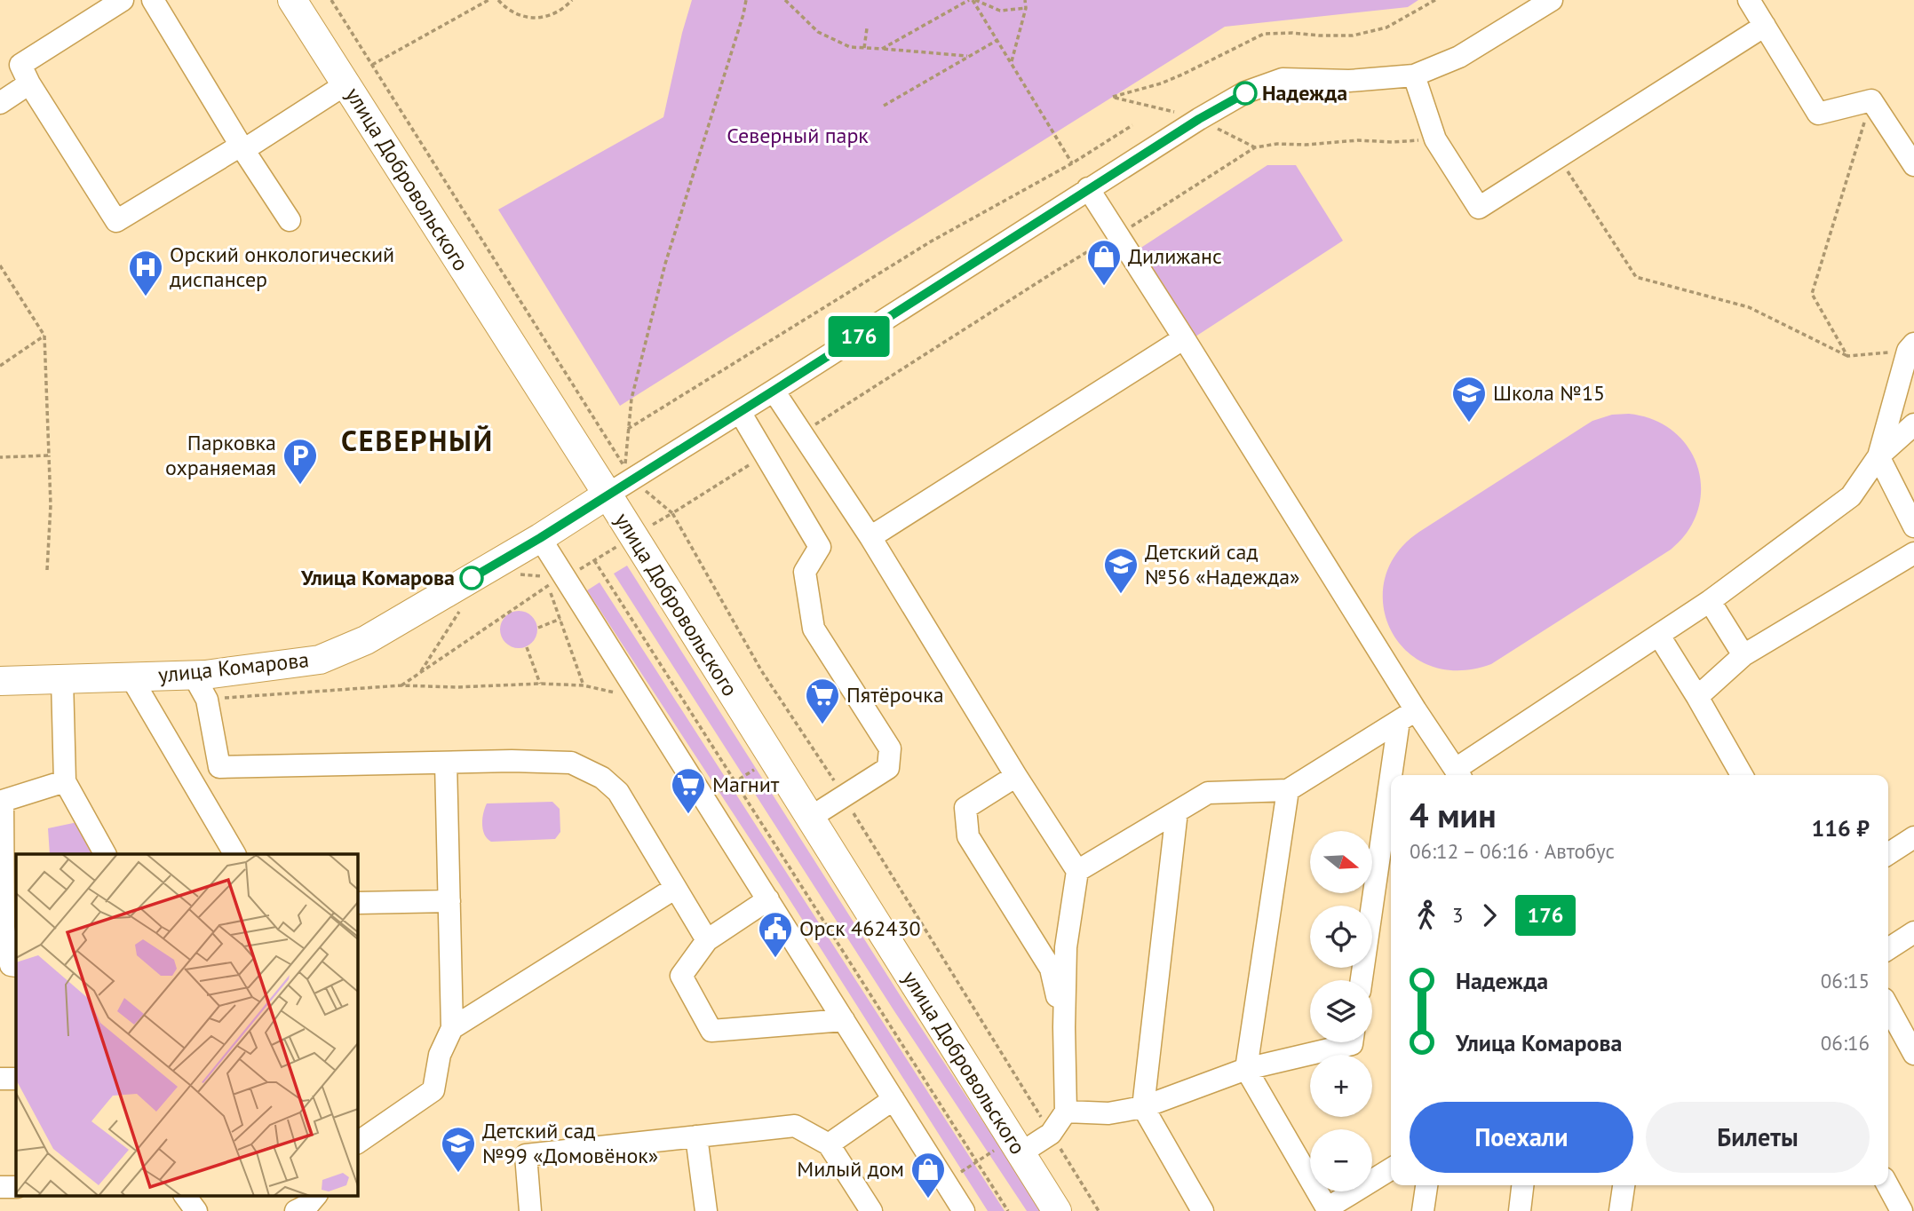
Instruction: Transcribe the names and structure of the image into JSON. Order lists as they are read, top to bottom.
{
  "streets": {
    "main road": ["улица Добровольского", "улица Комарова"]
  },
  "crossings": [
    ["улица Добровольского", "улица Комарова"]
  ],
  "districts": ["СЕВЕРНЫЙ"],
  "parks": ["Северный парк"],
  "places": {
    "other": ["Надежда", "Улица Комарова"],
    "shop": ["Дилижанс", "Милый дом"],
    "hospital": ["Орский онкологический диспансер"],
    "school or university": ["Школа №15", "Детский сад №56 «Надежда»", "Детский сад №99 «Домовёнок»"],
    "parking": ["Парковка охраняемая"],
    "supermarket": ["Пятёрочка", "Магнит"],
    "public building": ["Орск 462430"]
  },
  "lines": ["bus line 176"],
  "north": "right",
  "page": {
    "on_map": "176",
    "heading": ["4 мин", "06:12 – 06:16 · Автобус", "116 ₽"],
    "map_buttons": ["+", "−"],
    "legs": ["3", "176"],
    "list": [
      {
        "name": "Надежда",
        "value": "06:15"
      },
      {
        "name": "Улица Комарова",
        "value": "06:16"
      }
    ],
    "buttons": ["Поехали", "Билеты"]
  }
}
